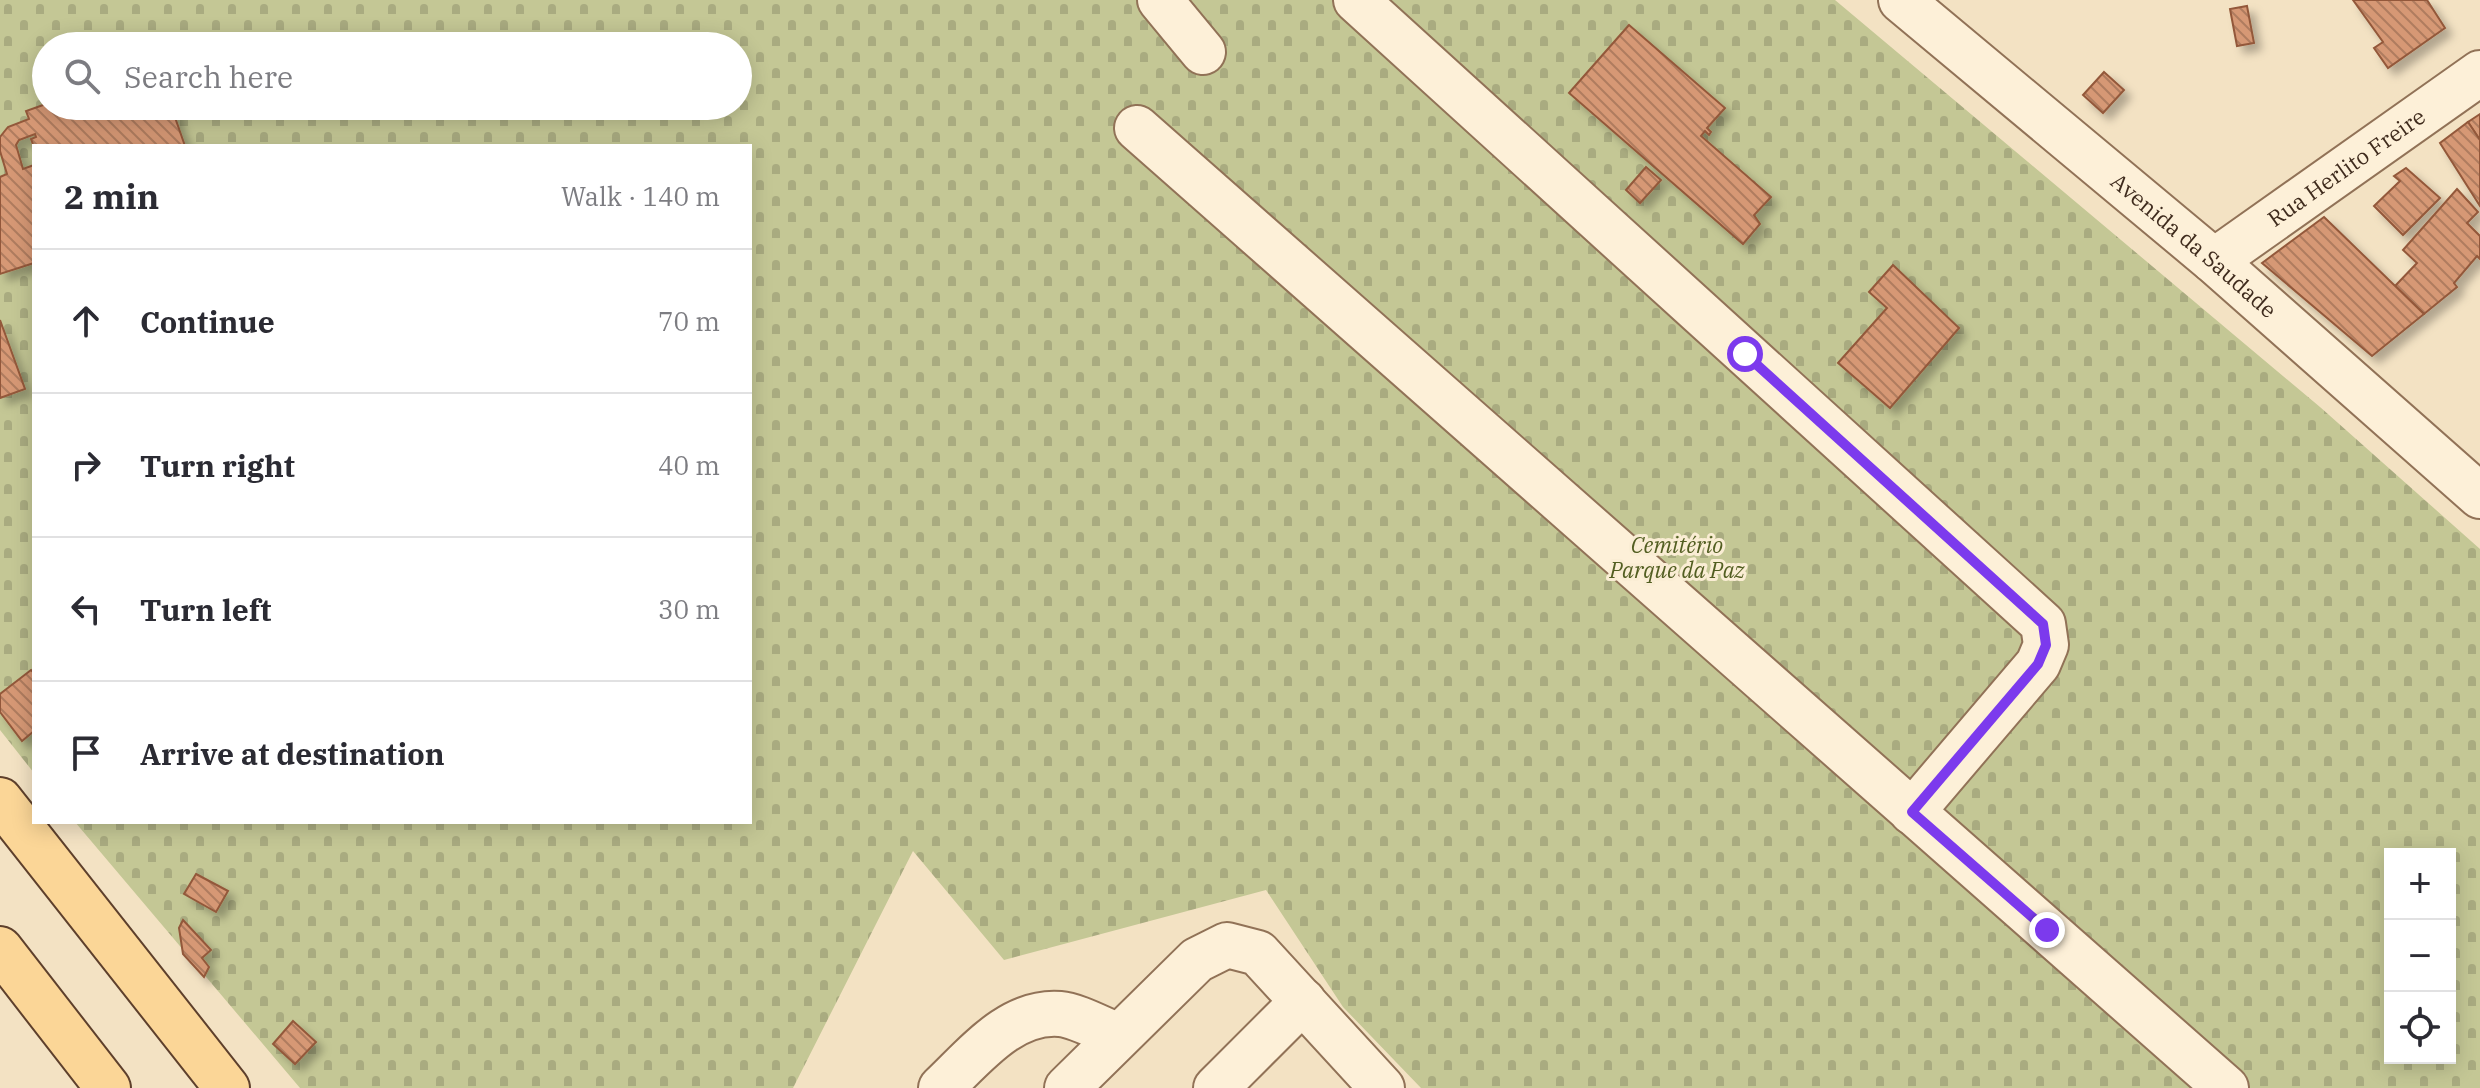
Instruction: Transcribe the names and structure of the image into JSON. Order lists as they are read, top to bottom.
{
  "streets": {
    "street": ["Rua Herlito Freire", "Avenida da Saudade"]
  },
  "crossings": [
    ["Rua Herlito Freire", "Avenida da Saudade"]
  ],
  "parks": ["Cemitério Parque da Paz"],
  "page": {
    "search": "Search here",
    "heading": ["2 min", "Walk · 140 m"],
    "list": [
      ["Continue", "70 m"],
      ["Turn right", "40 m"],
      ["Turn left", "30 m"],
      "Arrive at destination"
    ],
    "map_buttons": ["+", "−"]
  }
}
